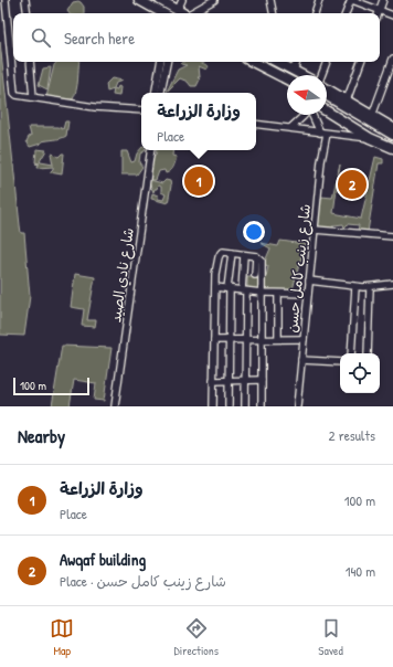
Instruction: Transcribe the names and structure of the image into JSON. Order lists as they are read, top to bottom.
{
  "streets": {
    "street": ["شارع زينب كامل حسن", "شارع نادي الصيد"]
  },
  "scale_bar": "100 m",
  "north": "left",
  "page": {
    "search": "Search here",
    "popup": ["وزارة الزراعة", "Place"],
    "pins": ["1", "2"],
    "scale": "100 m",
    "heading": ["Nearby", "2 results"],
    "list": [
      {
        "mark": "1",
        "name": "وزارة الزراعة",
        "note": "Place",
        "value": "100 m"
      },
      {
        "mark": "2",
        "name": "Awqaf building",
        "note": "Place · شارع زينب كامل حسن",
        "value": "140 m"
      }
    ],
    "nav": ["Map", "Directions", "Saved"]
  }
}
